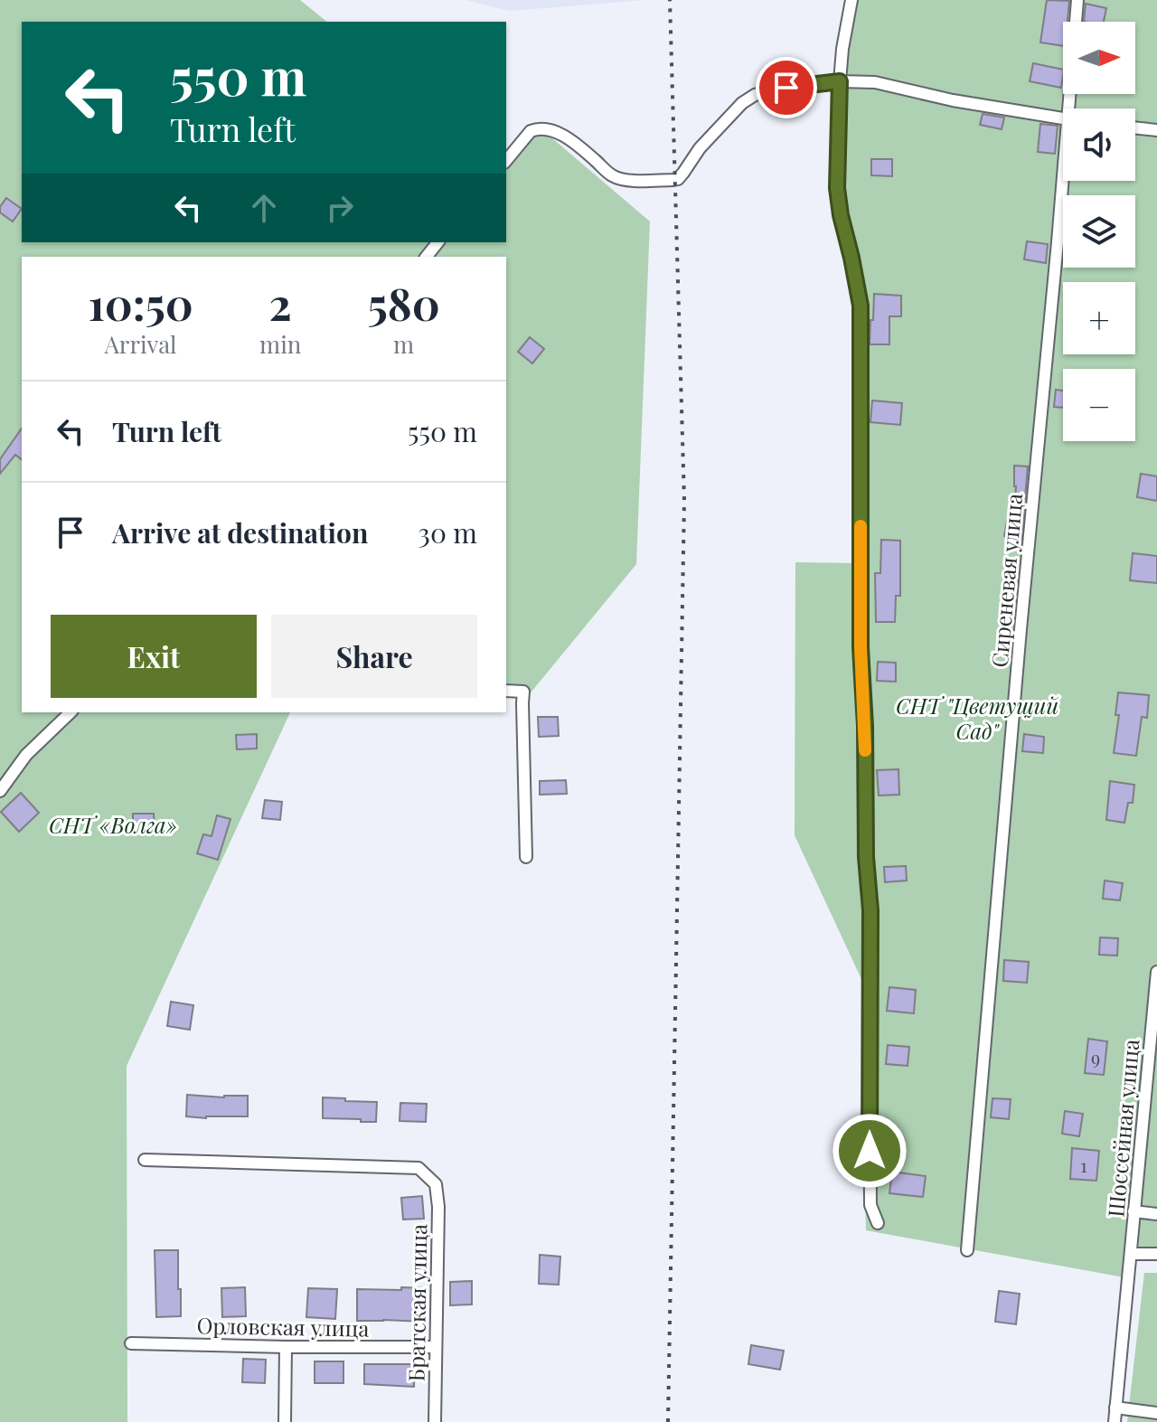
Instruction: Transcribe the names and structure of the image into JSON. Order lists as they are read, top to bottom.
{
  "streets": {
    "street": [
      "Сиреневая улица",
      "Шоссейная улица",
      "Братская улица",
      "Орловская улица"
    ]
  },
  "crossings": [
    ["Братская улица", "Орловская улица"]
  ],
  "parks": ["СНТ \"Цветущий Сад\"", "СНТ «Волга»"],
  "house_numbers": ["9", "1"],
  "north": "right",
  "page": {
    "map_buttons": ["+", "−"],
    "turn": ["550 m", "Turn left"],
    "eta": [
      "10:50",
      "Arrival",
      "2",
      "min",
      "580",
      "m"
    ],
    "list": [
      {
        "name": "Turn left",
        "value": "550 m"
      },
      {
        "name": "Arrive at destination",
        "value": "30 m"
      }
    ],
    "buttons": ["Exit", "Share"]
  }
}
